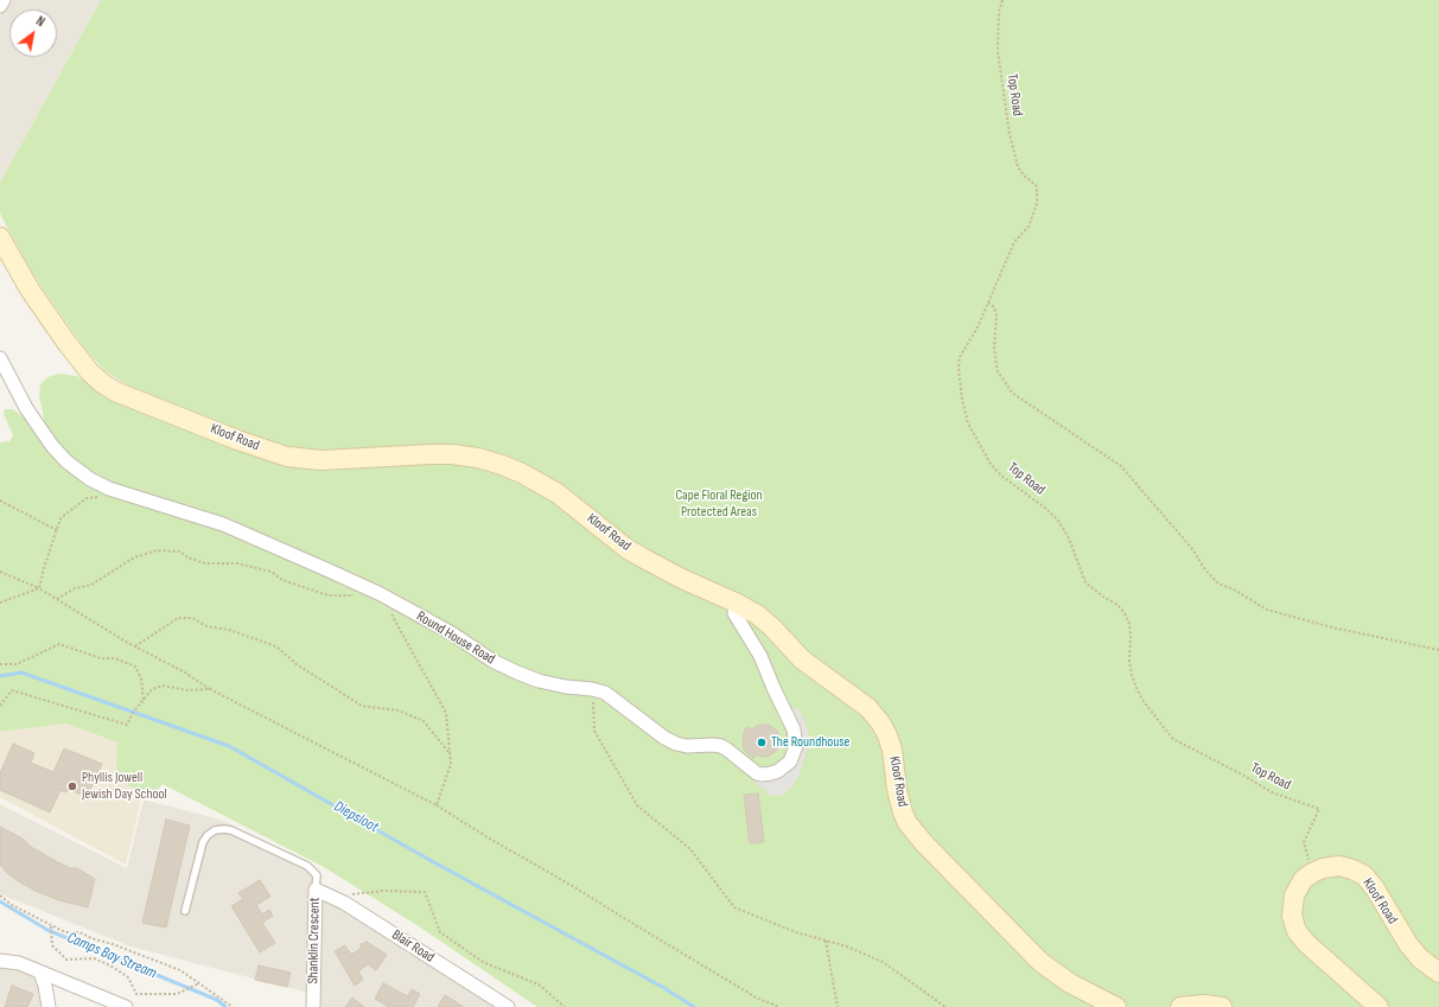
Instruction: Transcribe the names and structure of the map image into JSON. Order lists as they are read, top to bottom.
{
  "streets": {
    "main road": ["Kloof Road"],
    "street": ["Round House Road", "Shanklin Crescent", "Blair Road"],
    "path": ["Top Road"]
  },
  "crossings": [
    ["Top Road", "Kloof Road"],
    ["Kloof Road", "Round House Road"],
    ["Shanklin Crescent", "Blair Road"]
  ],
  "water": ["Diepsloot", "Camps Bay Stream"],
  "parks": ["Cape Floral Region Protected Areas"],
  "places": ["The Roundhouse", "Phyllis Jowell Jewish Day School"],
  "north": "top right"
}
